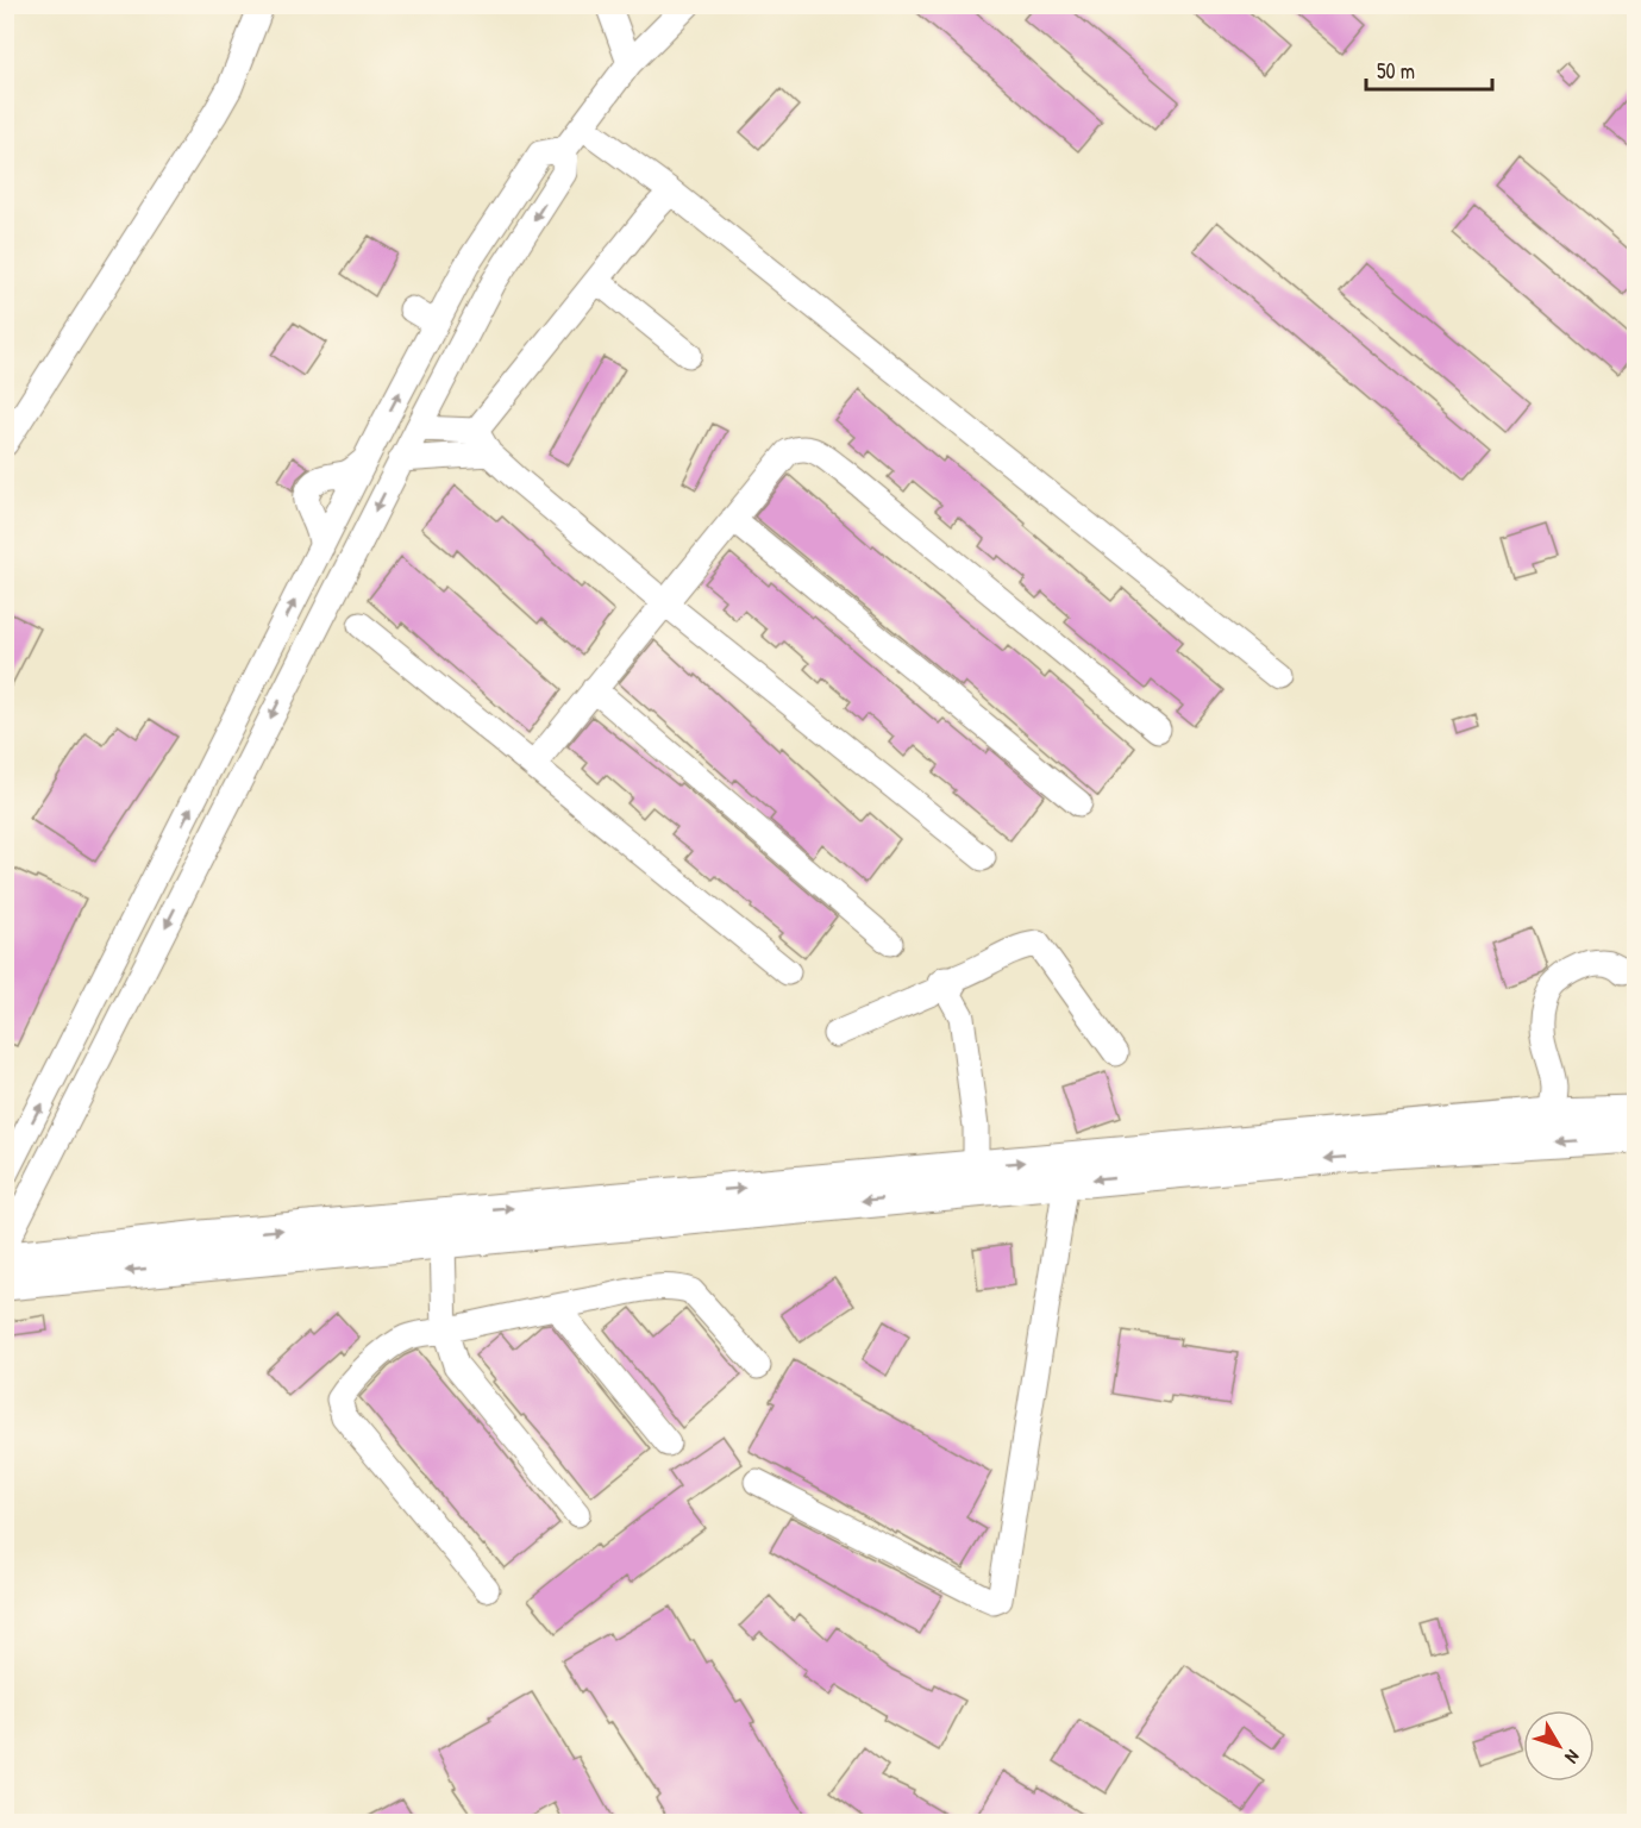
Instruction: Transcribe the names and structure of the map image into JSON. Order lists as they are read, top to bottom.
{
  "scale_bar": "50 m",
  "north": "bottom right"
}
